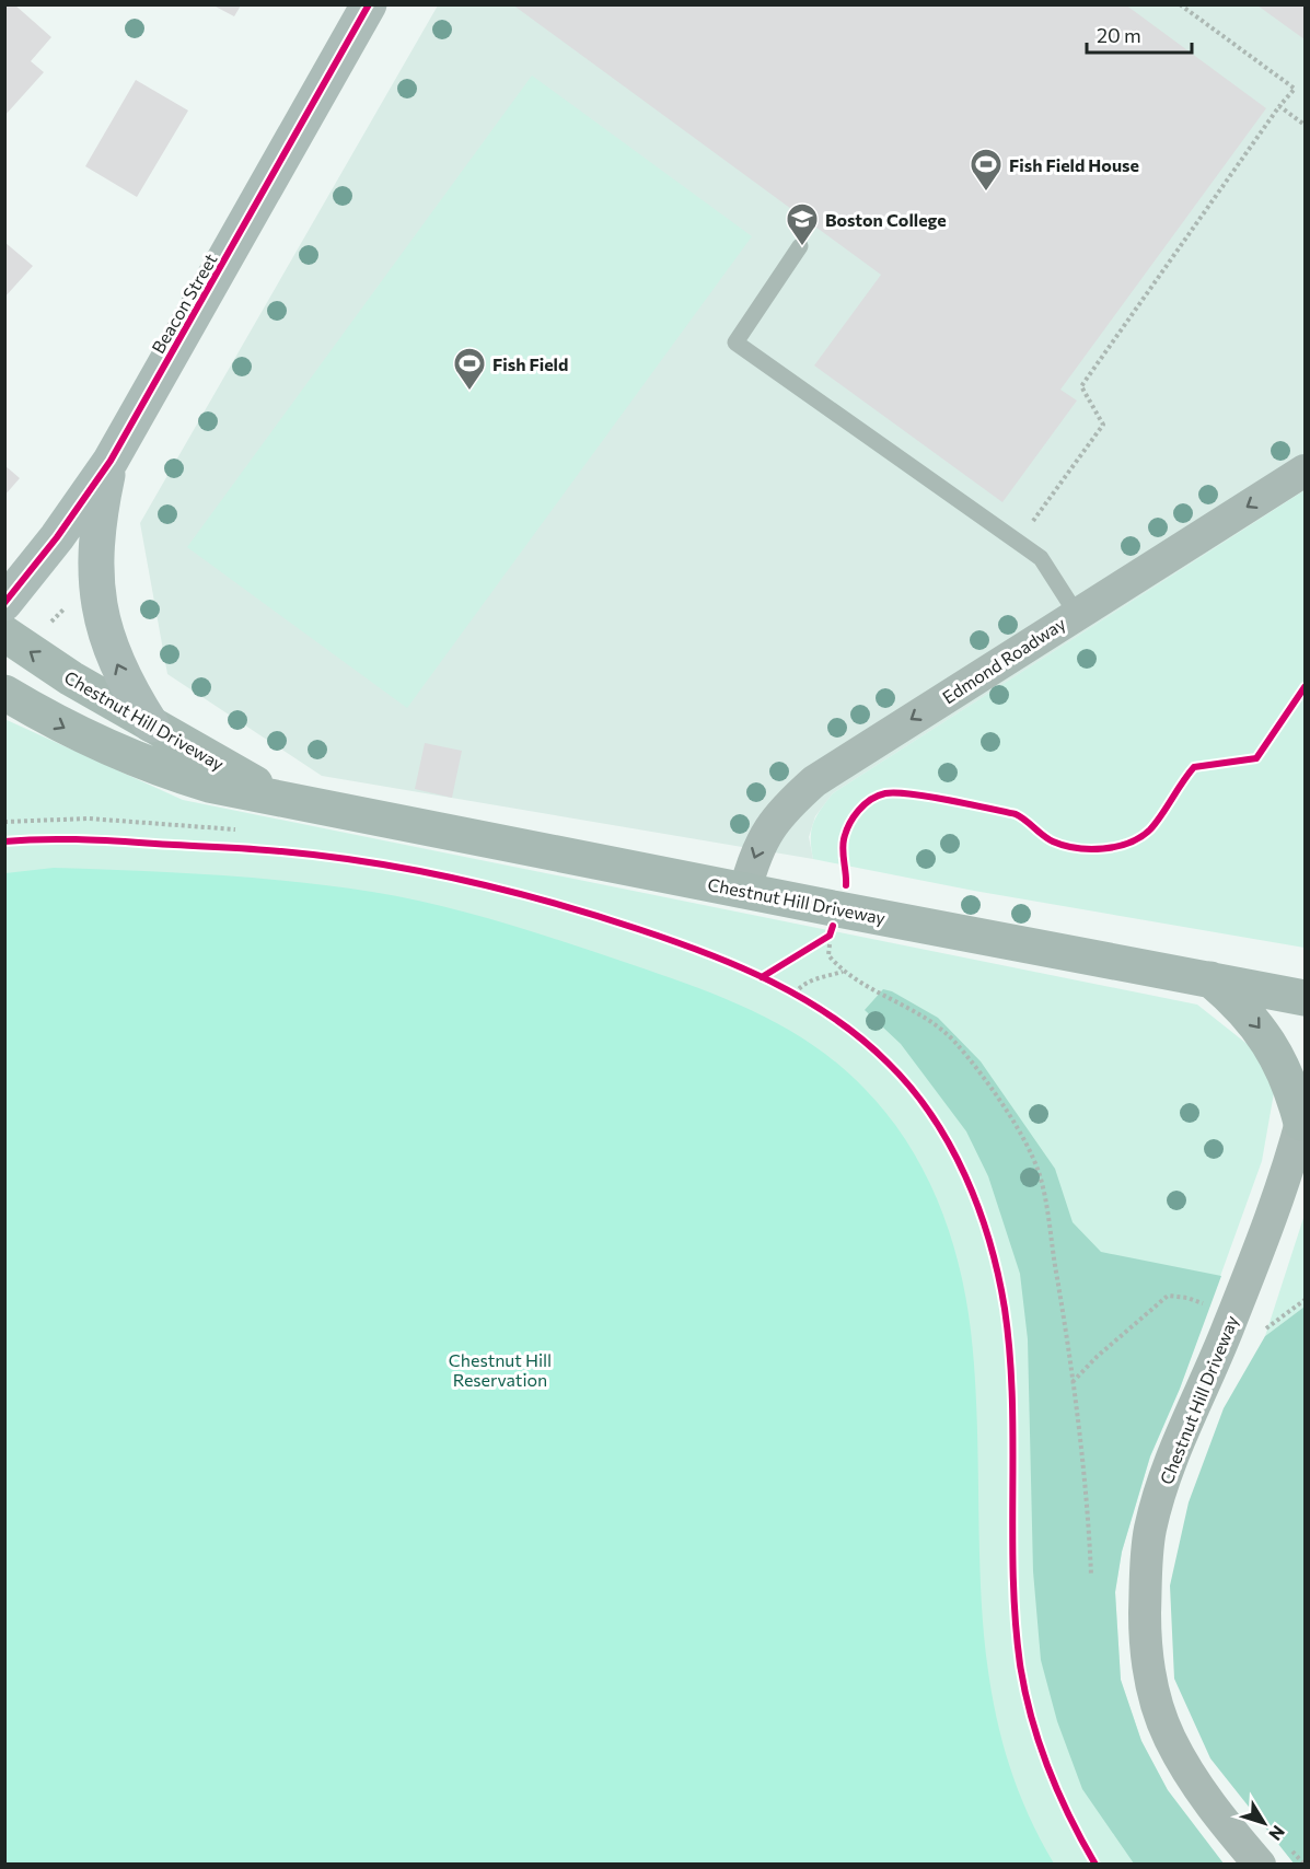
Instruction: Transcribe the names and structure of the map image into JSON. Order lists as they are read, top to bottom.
{
  "streets": {
    "main road": ["Beacon Street", "Chestnut Hill Driveway"],
    "street": ["Edmond Roadway"]
  },
  "crossings": [
    ["Edmond Roadway", "Chestnut Hill Driveway"]
  ],
  "one_way": ["Edmond Roadway"],
  "parks": ["Chestnut Hill Reservation"],
  "places": {
    "sports": ["Fish Field House", "Fish Field"],
    "school or university": ["Boston College"]
  },
  "scale_bar": "20 m",
  "north": "bottom right"
}
